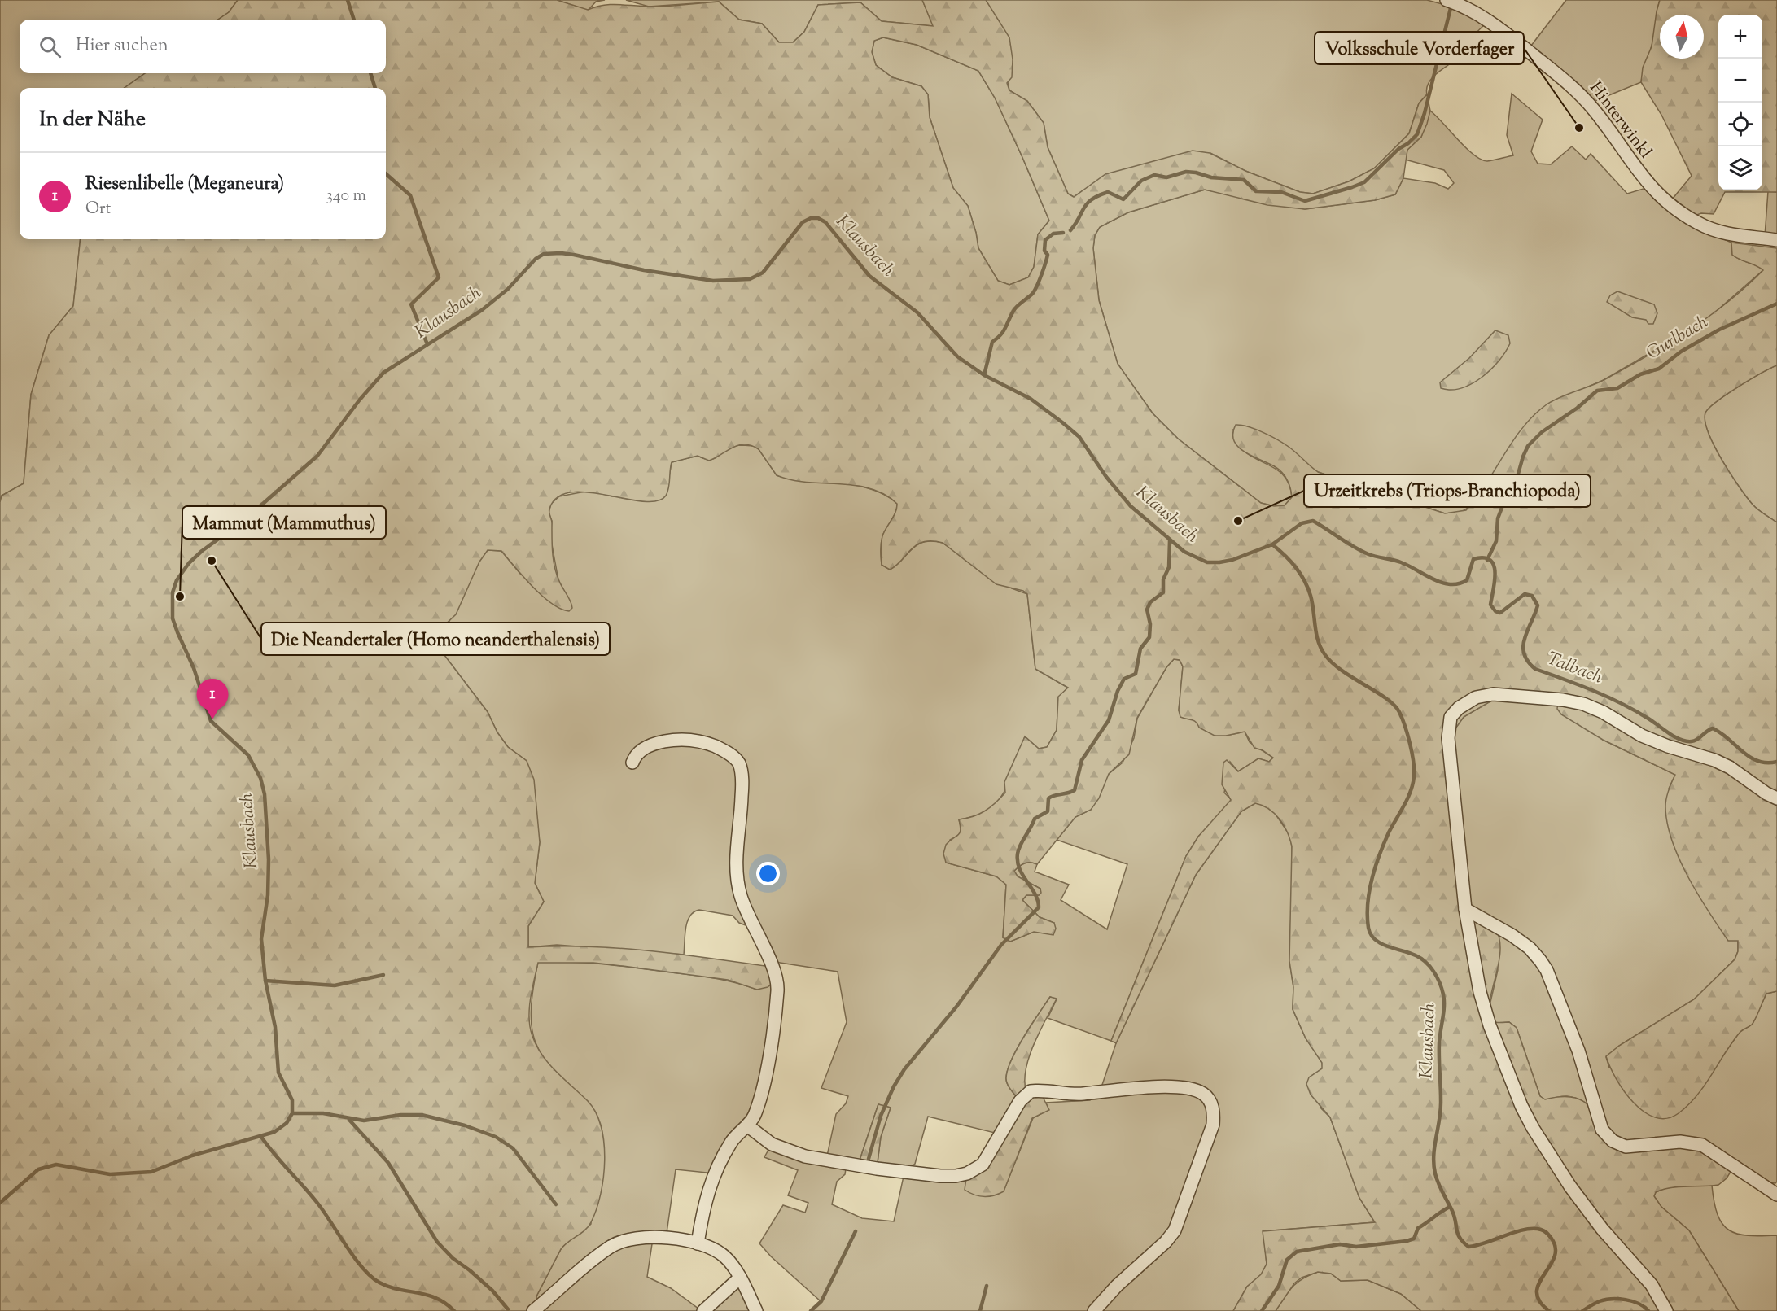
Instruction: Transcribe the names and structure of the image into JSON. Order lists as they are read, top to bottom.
{
  "streets": {
    "street": ["Hinterwinkl"]
  },
  "water": ["Klausbach", "Gurlbach", "Talbach"],
  "places": [
    "Volksschule Vorderfager",
    "Urzeitkrebs (Triops-Branchiopoda)",
    "Die Neandertaler (Homo neanderthalensis)",
    "Mammut (Mammuthus)"
  ],
  "north": "top",
  "page": {
    "map_buttons": ["+", "−"],
    "search": "Hier suchen",
    "heading": "In der Nähe",
    "list": [
      {
        "mark": "1",
        "name": "Riesenlibelle (Meganeura)",
        "note": "Ort",
        "value": "340 m"
      }
    ],
    "pins": "1"
  }
}
